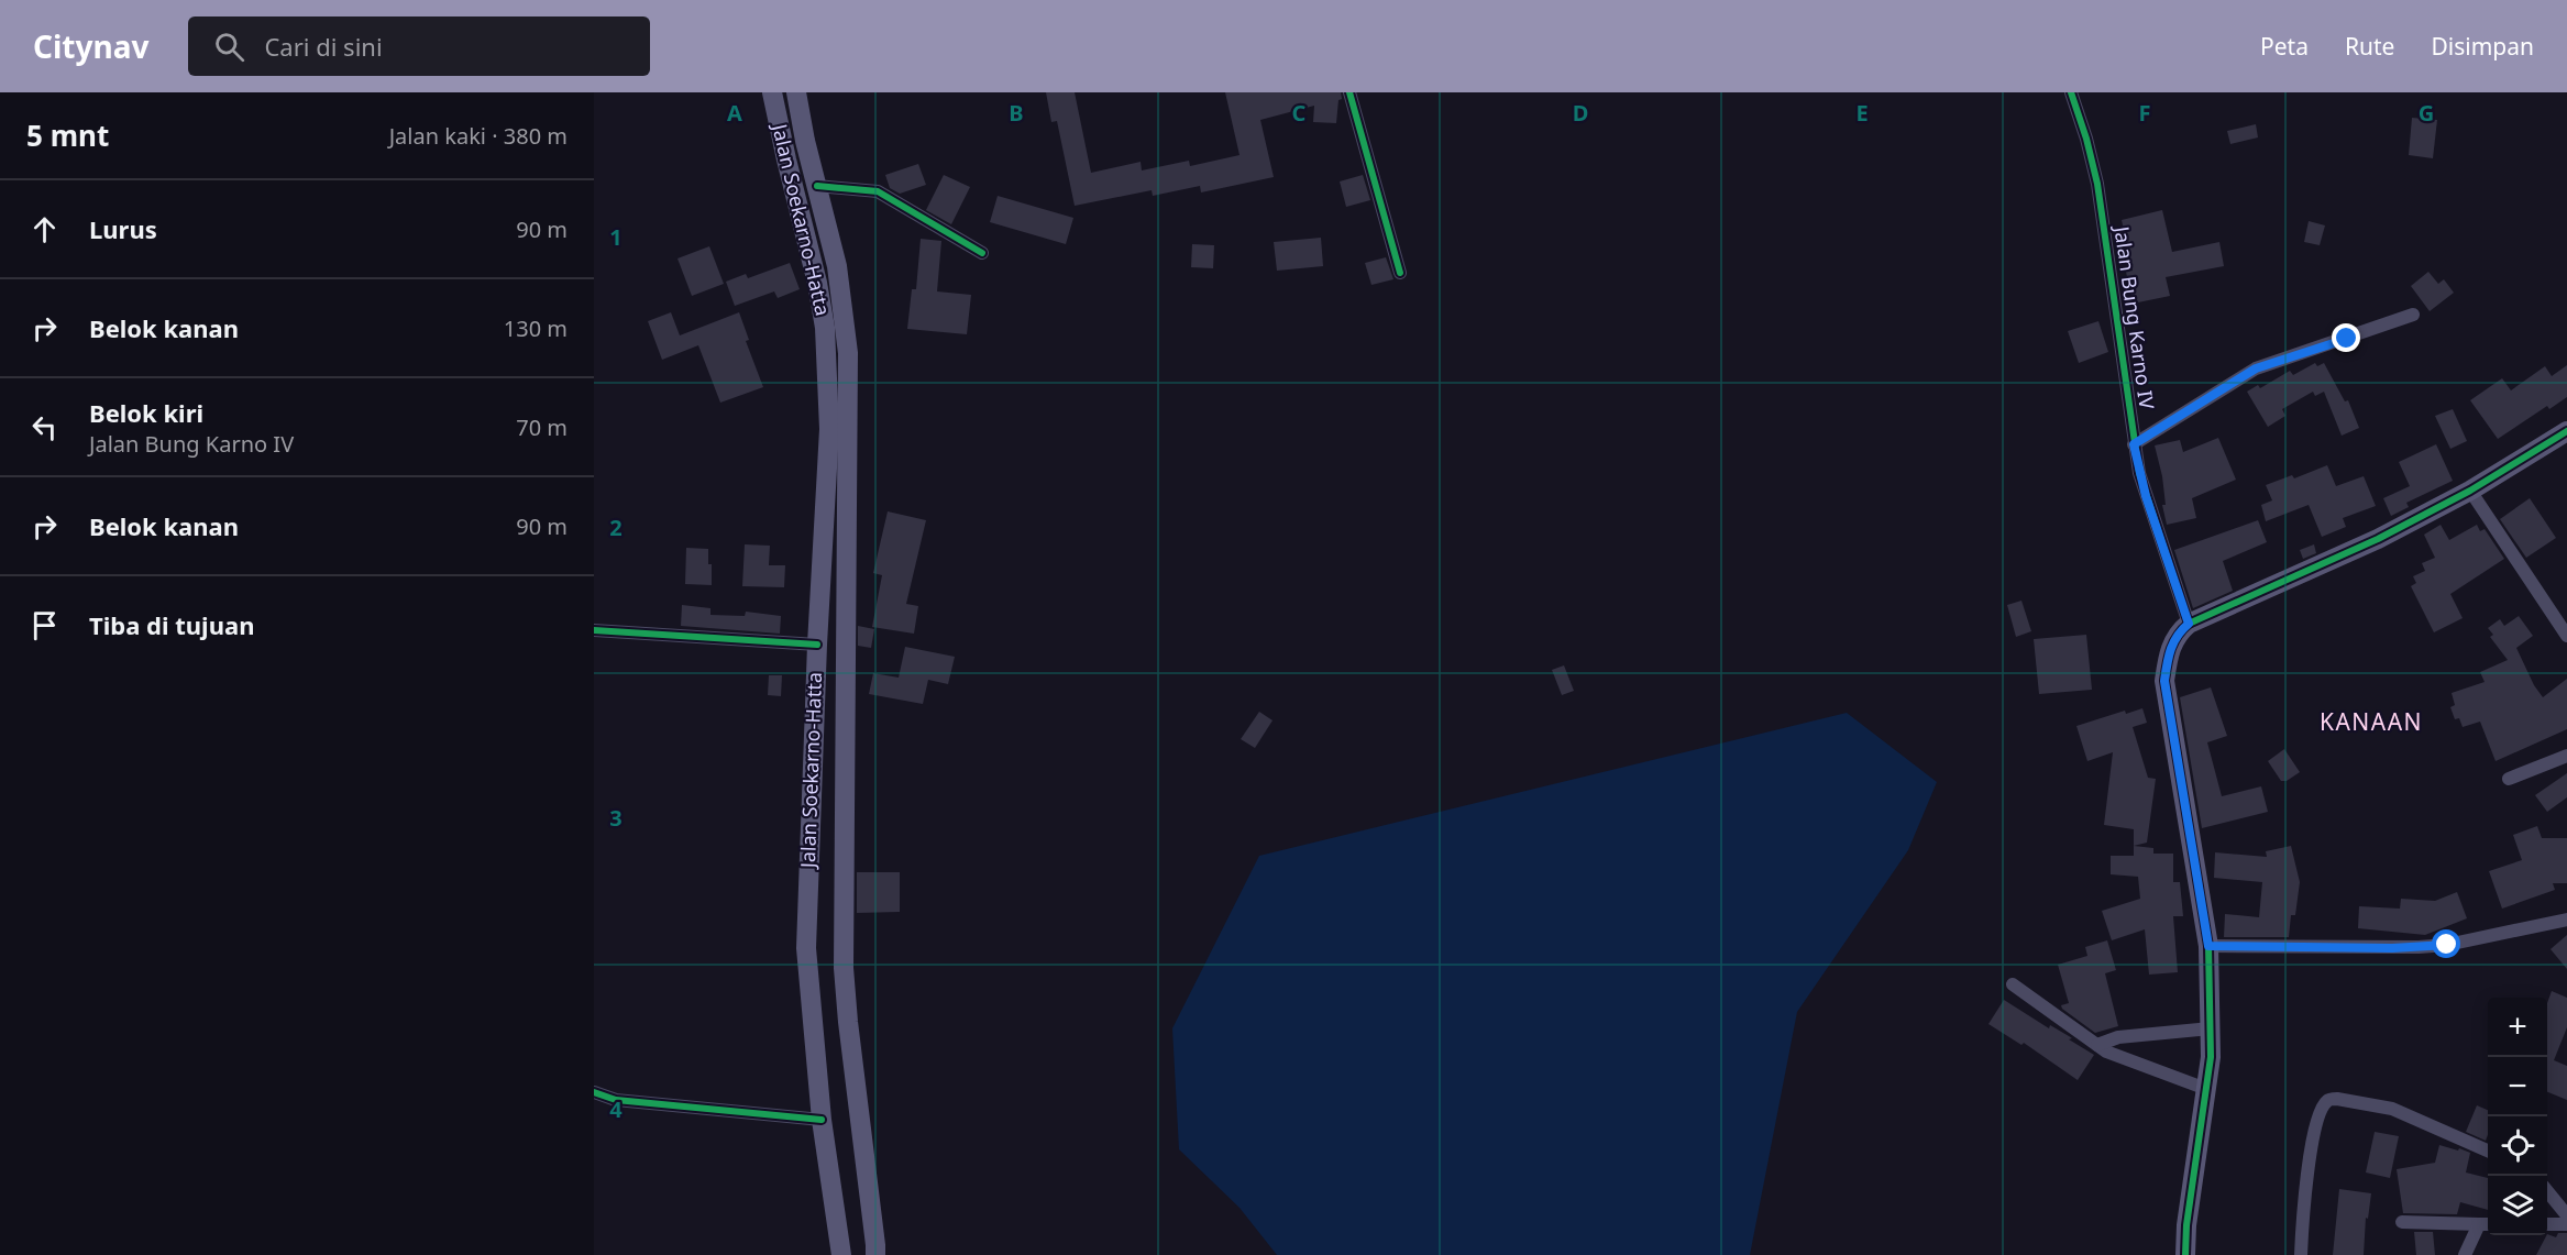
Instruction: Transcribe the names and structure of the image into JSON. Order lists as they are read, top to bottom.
{
  "streets": {
    "main road": ["Jalan Soekarno-Hatta"],
    "street": ["Jalan Bung Karno IV"]
  },
  "districts": ["KANAAN"],
  "page": {
    "header": "Citynav",
    "search": "Cari di sini",
    "nav": ["Peta", "Rute", "Disimpan"],
    "heading": ["5 mnt", "Jalan kaki · 380 m"],
    "list": [
      ["Lurus", "90 m"],
      ["Belok kanan", "130 m"],
      ["Belok kiri", "Jalan Bung Karno IV", "70 m"],
      ["Belok kanan", "90 m"],
      "Tiba di tujuan"
    ],
    "map_buttons": ["+", "−"]
  },
  "grid": {
    "columns": [
      "A",
      "B",
      "C",
      "D",
      "E",
      "F",
      "G"
    ],
    "rows": [
      "1",
      "2",
      "3",
      "4"
    ]
  }
}
